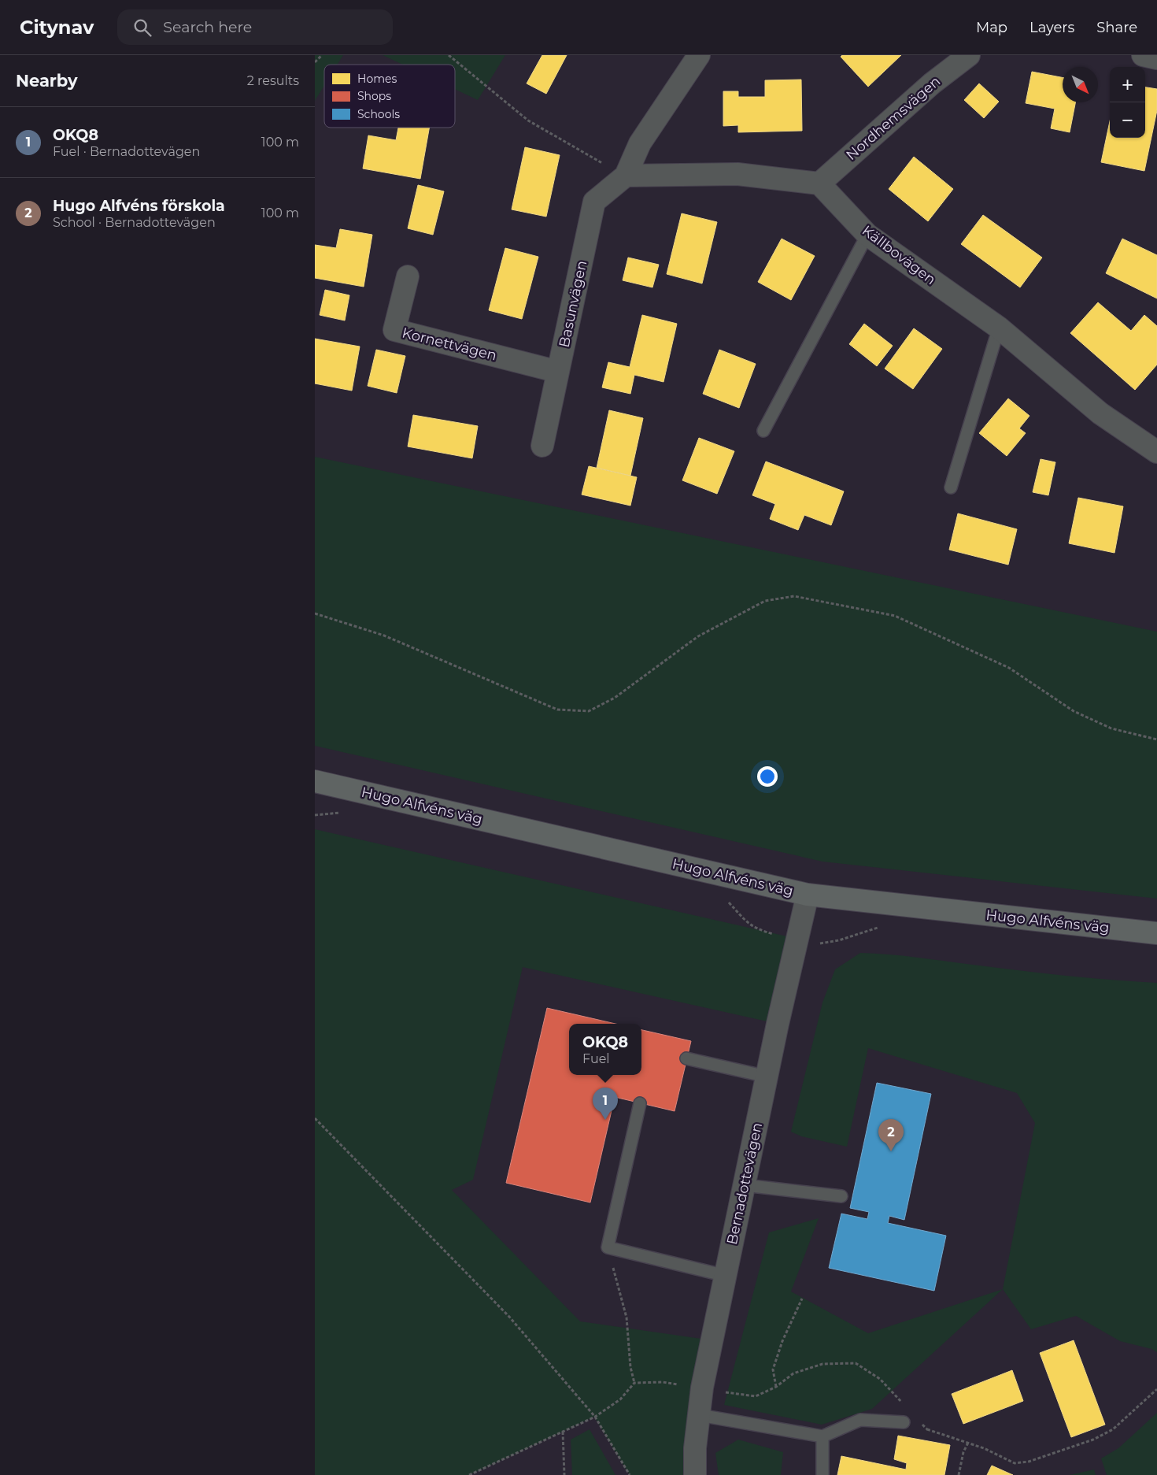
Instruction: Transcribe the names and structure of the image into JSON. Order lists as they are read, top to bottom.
{
  "streets": {
    "street": [
      "Nordhemsvägen",
      "Källbovägen",
      "Basunvägen",
      "Kornettvägen",
      "Hugo Alfvéns väg",
      "Bernadottevägen"
    ]
  },
  "crossings": [
    ["Nordhemsvägen", "Källbovägen"],
    ["Basunvägen", "Kornettvägen"],
    ["Hugo Alfvéns väg", "Bernadottevägen"]
  ],
  "legend": ["Homes", "Shops", "Schools"],
  "north": "bottom right",
  "page": {
    "header": "Citynav",
    "search": "Search here",
    "nav": ["Map", "Layers", "Share"],
    "heading": ["Nearby", "2 results"],
    "map_buttons": ["+", "−"],
    "list": [
      {
        "mark": "1",
        "name": "OKQ8",
        "note": "Fuel · Bernadottevägen",
        "value": "100 m"
      },
      {
        "mark": "2",
        "name": "Hugo Alfvéns förskola",
        "note": "School · Bernadottevägen",
        "value": "100 m"
      }
    ],
    "popup": ["OKQ8", "Fuel"],
    "pins": ["1", "2"]
  }
}
